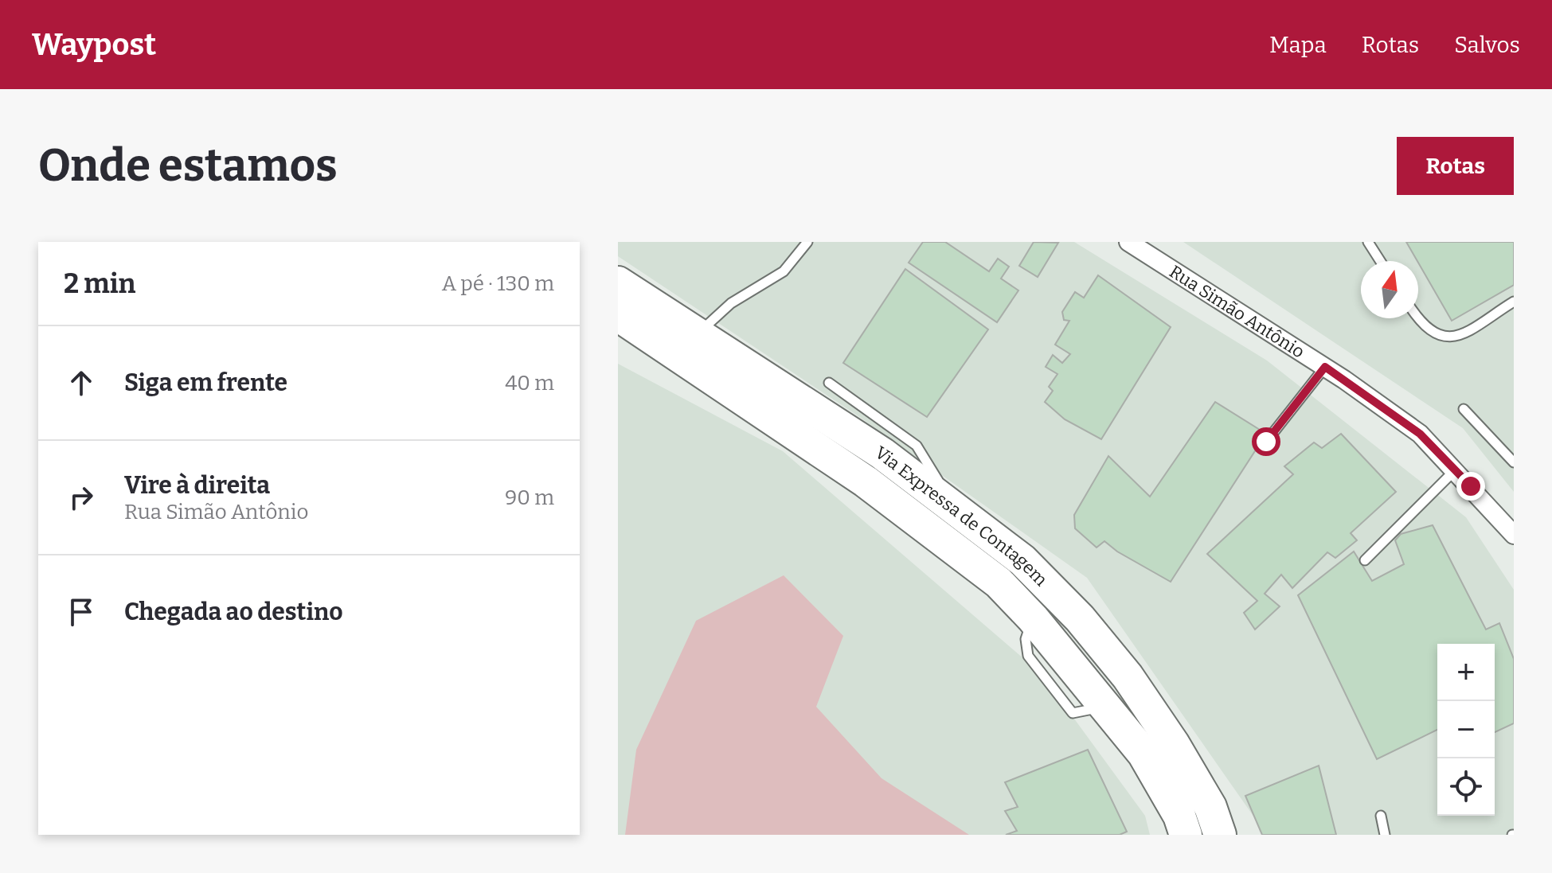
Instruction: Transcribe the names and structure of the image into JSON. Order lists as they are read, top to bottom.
{
  "streets": {
    "highway": ["Via Expressa de Contagem"],
    "street": ["Rua Simão Antônio"]
  },
  "north": "top",
  "page": {
    "header": "Waypost",
    "nav": ["Mapa", "Rotas", "Salvos"],
    "buttons": "Rotas",
    "title": "Onde estamos",
    "heading": ["2 min", "A pé · 130 m"],
    "list": [
      ["Siga em frente", "40 m"],
      ["Vire à direita", "Rua Simão Antônio", "90 m"],
      "Chegada ao destino"
    ],
    "map_buttons": ["+", "−"]
  }
}
